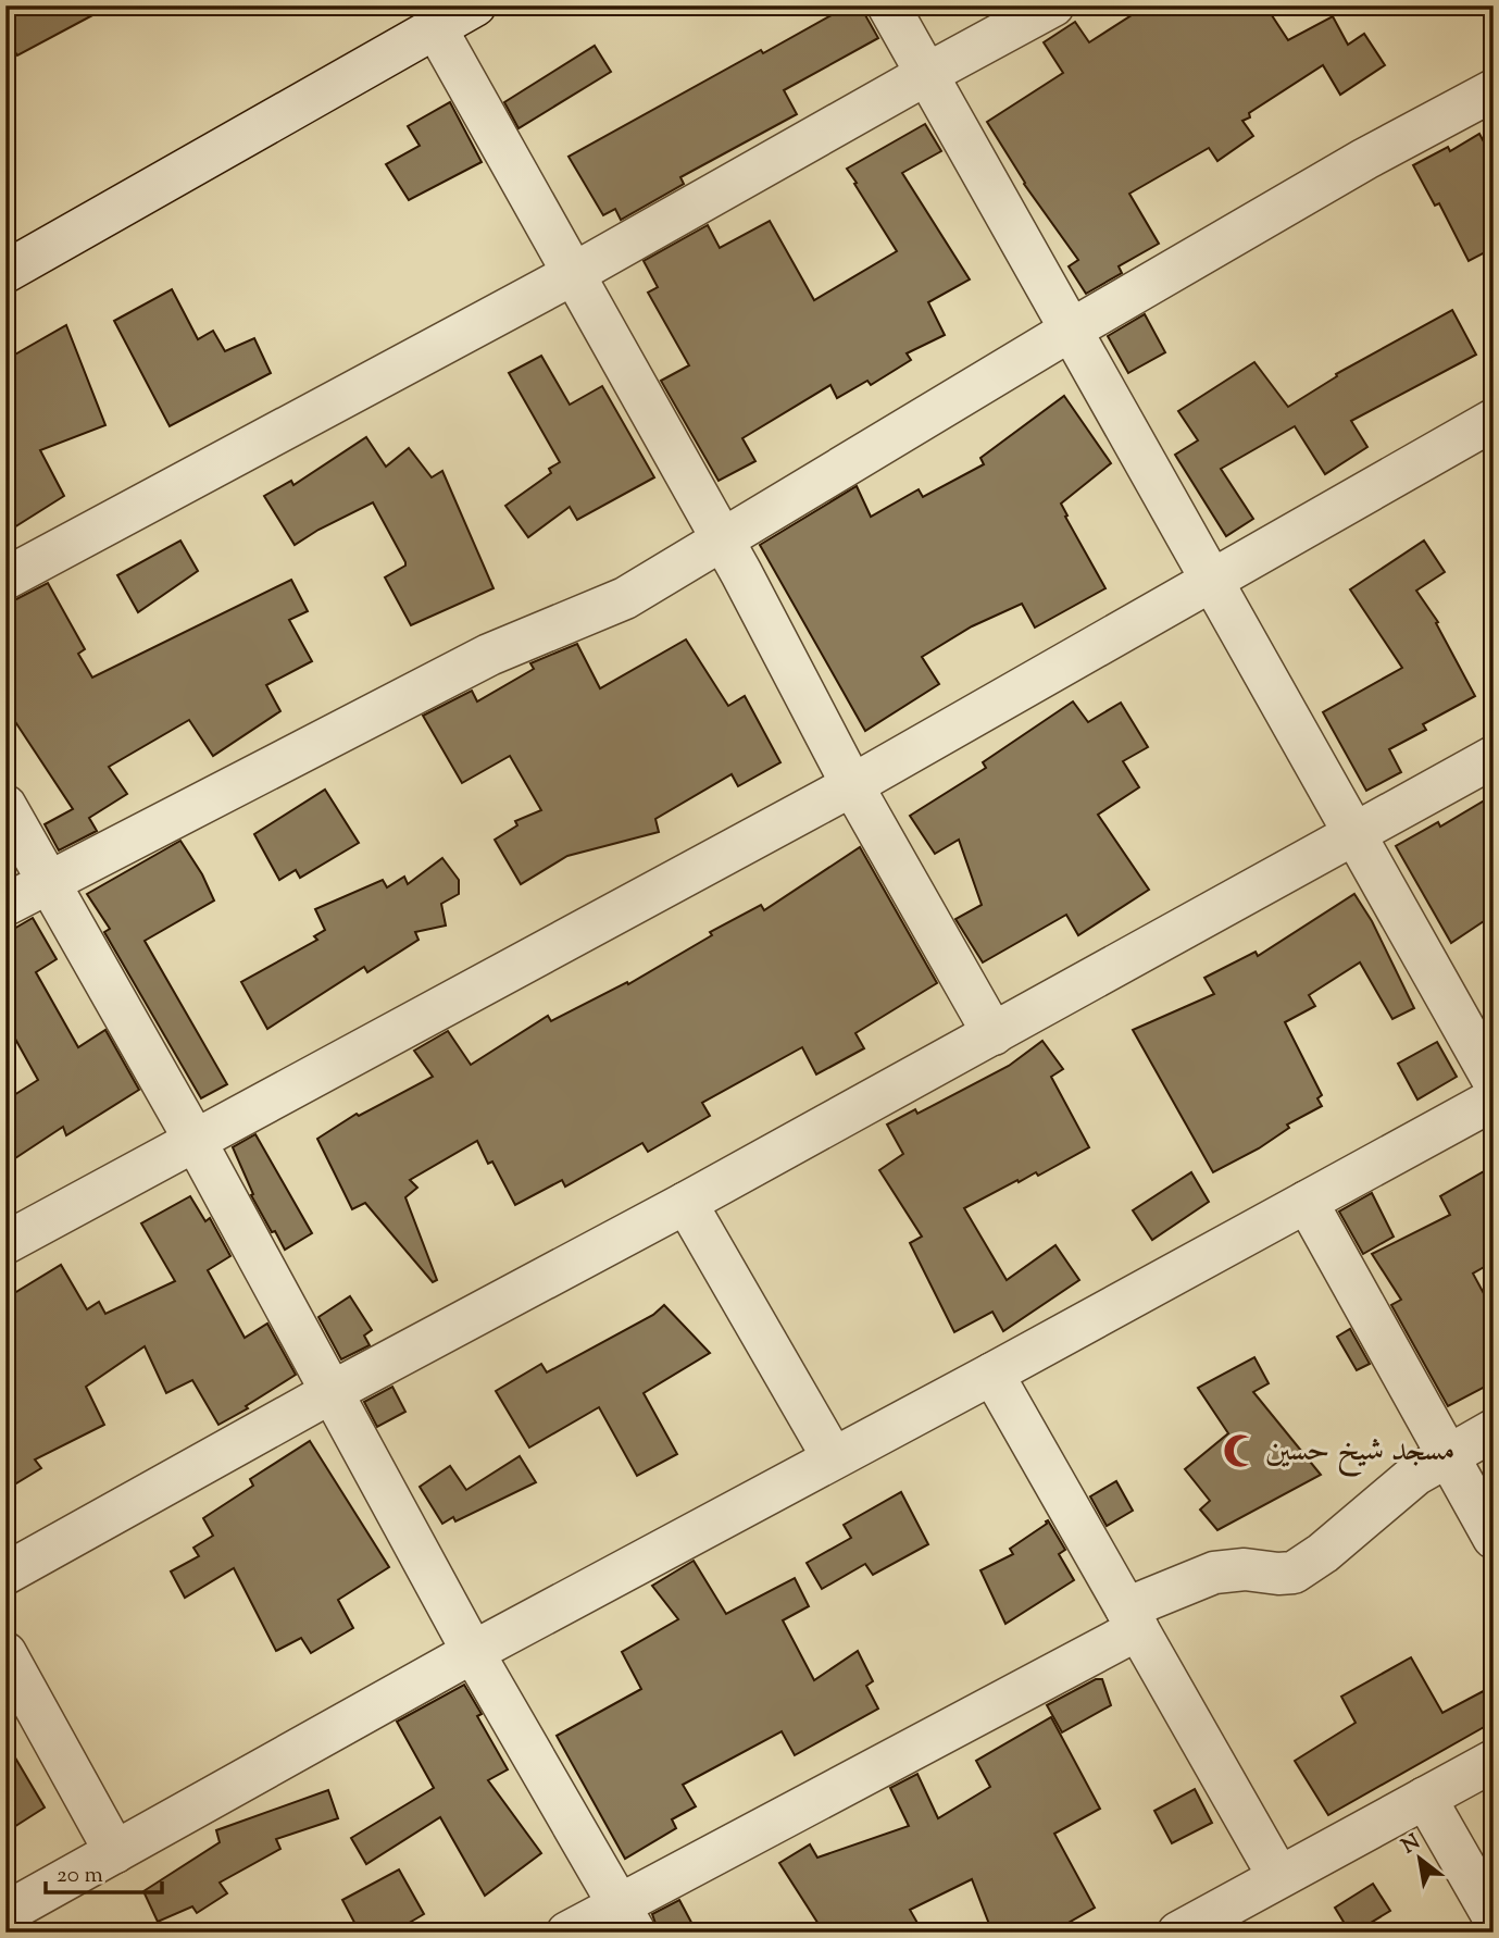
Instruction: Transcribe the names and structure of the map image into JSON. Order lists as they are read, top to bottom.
{
  "places": {
    "mosque": ["مسجد شيخ حسين"]
  },
  "scale_bar": "20 m",
  "north": "top left"
}
